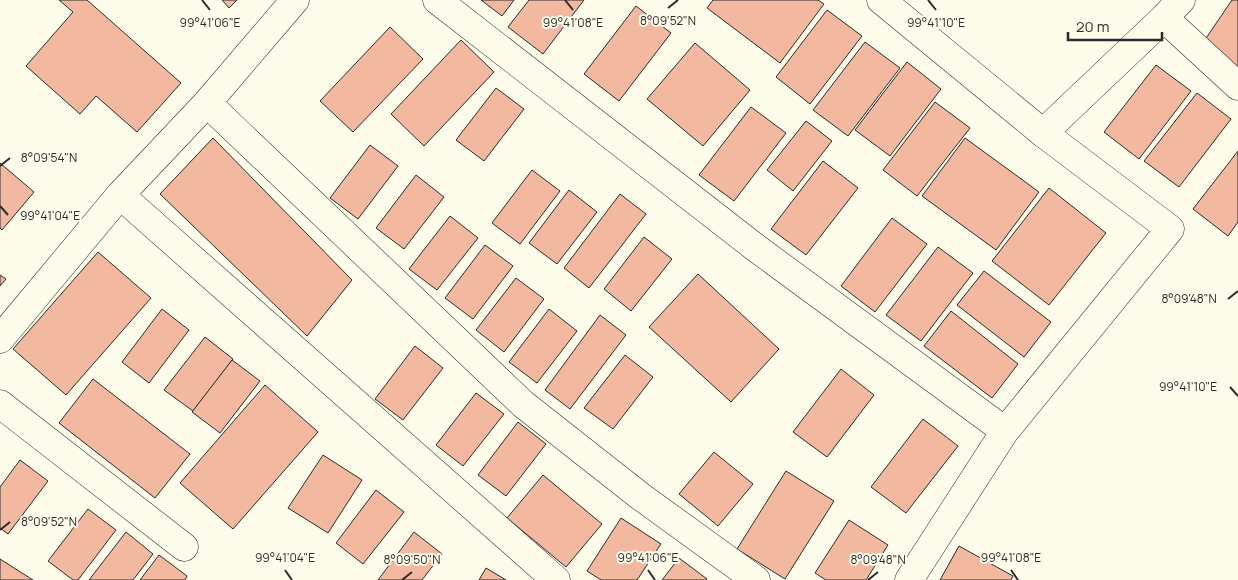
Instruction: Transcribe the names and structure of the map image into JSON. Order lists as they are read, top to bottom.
{
  "scale_bar": "20 m",
  "coordinates": [
    "8°09'52\"N",
    "99°41'06\"E",
    "99°41'08\"E",
    "99°41'10\"E",
    "8°09'54\"N",
    "99°41'04\"E",
    "8°09'48\"N",
    "8°09'50\"N"
  ]
}
